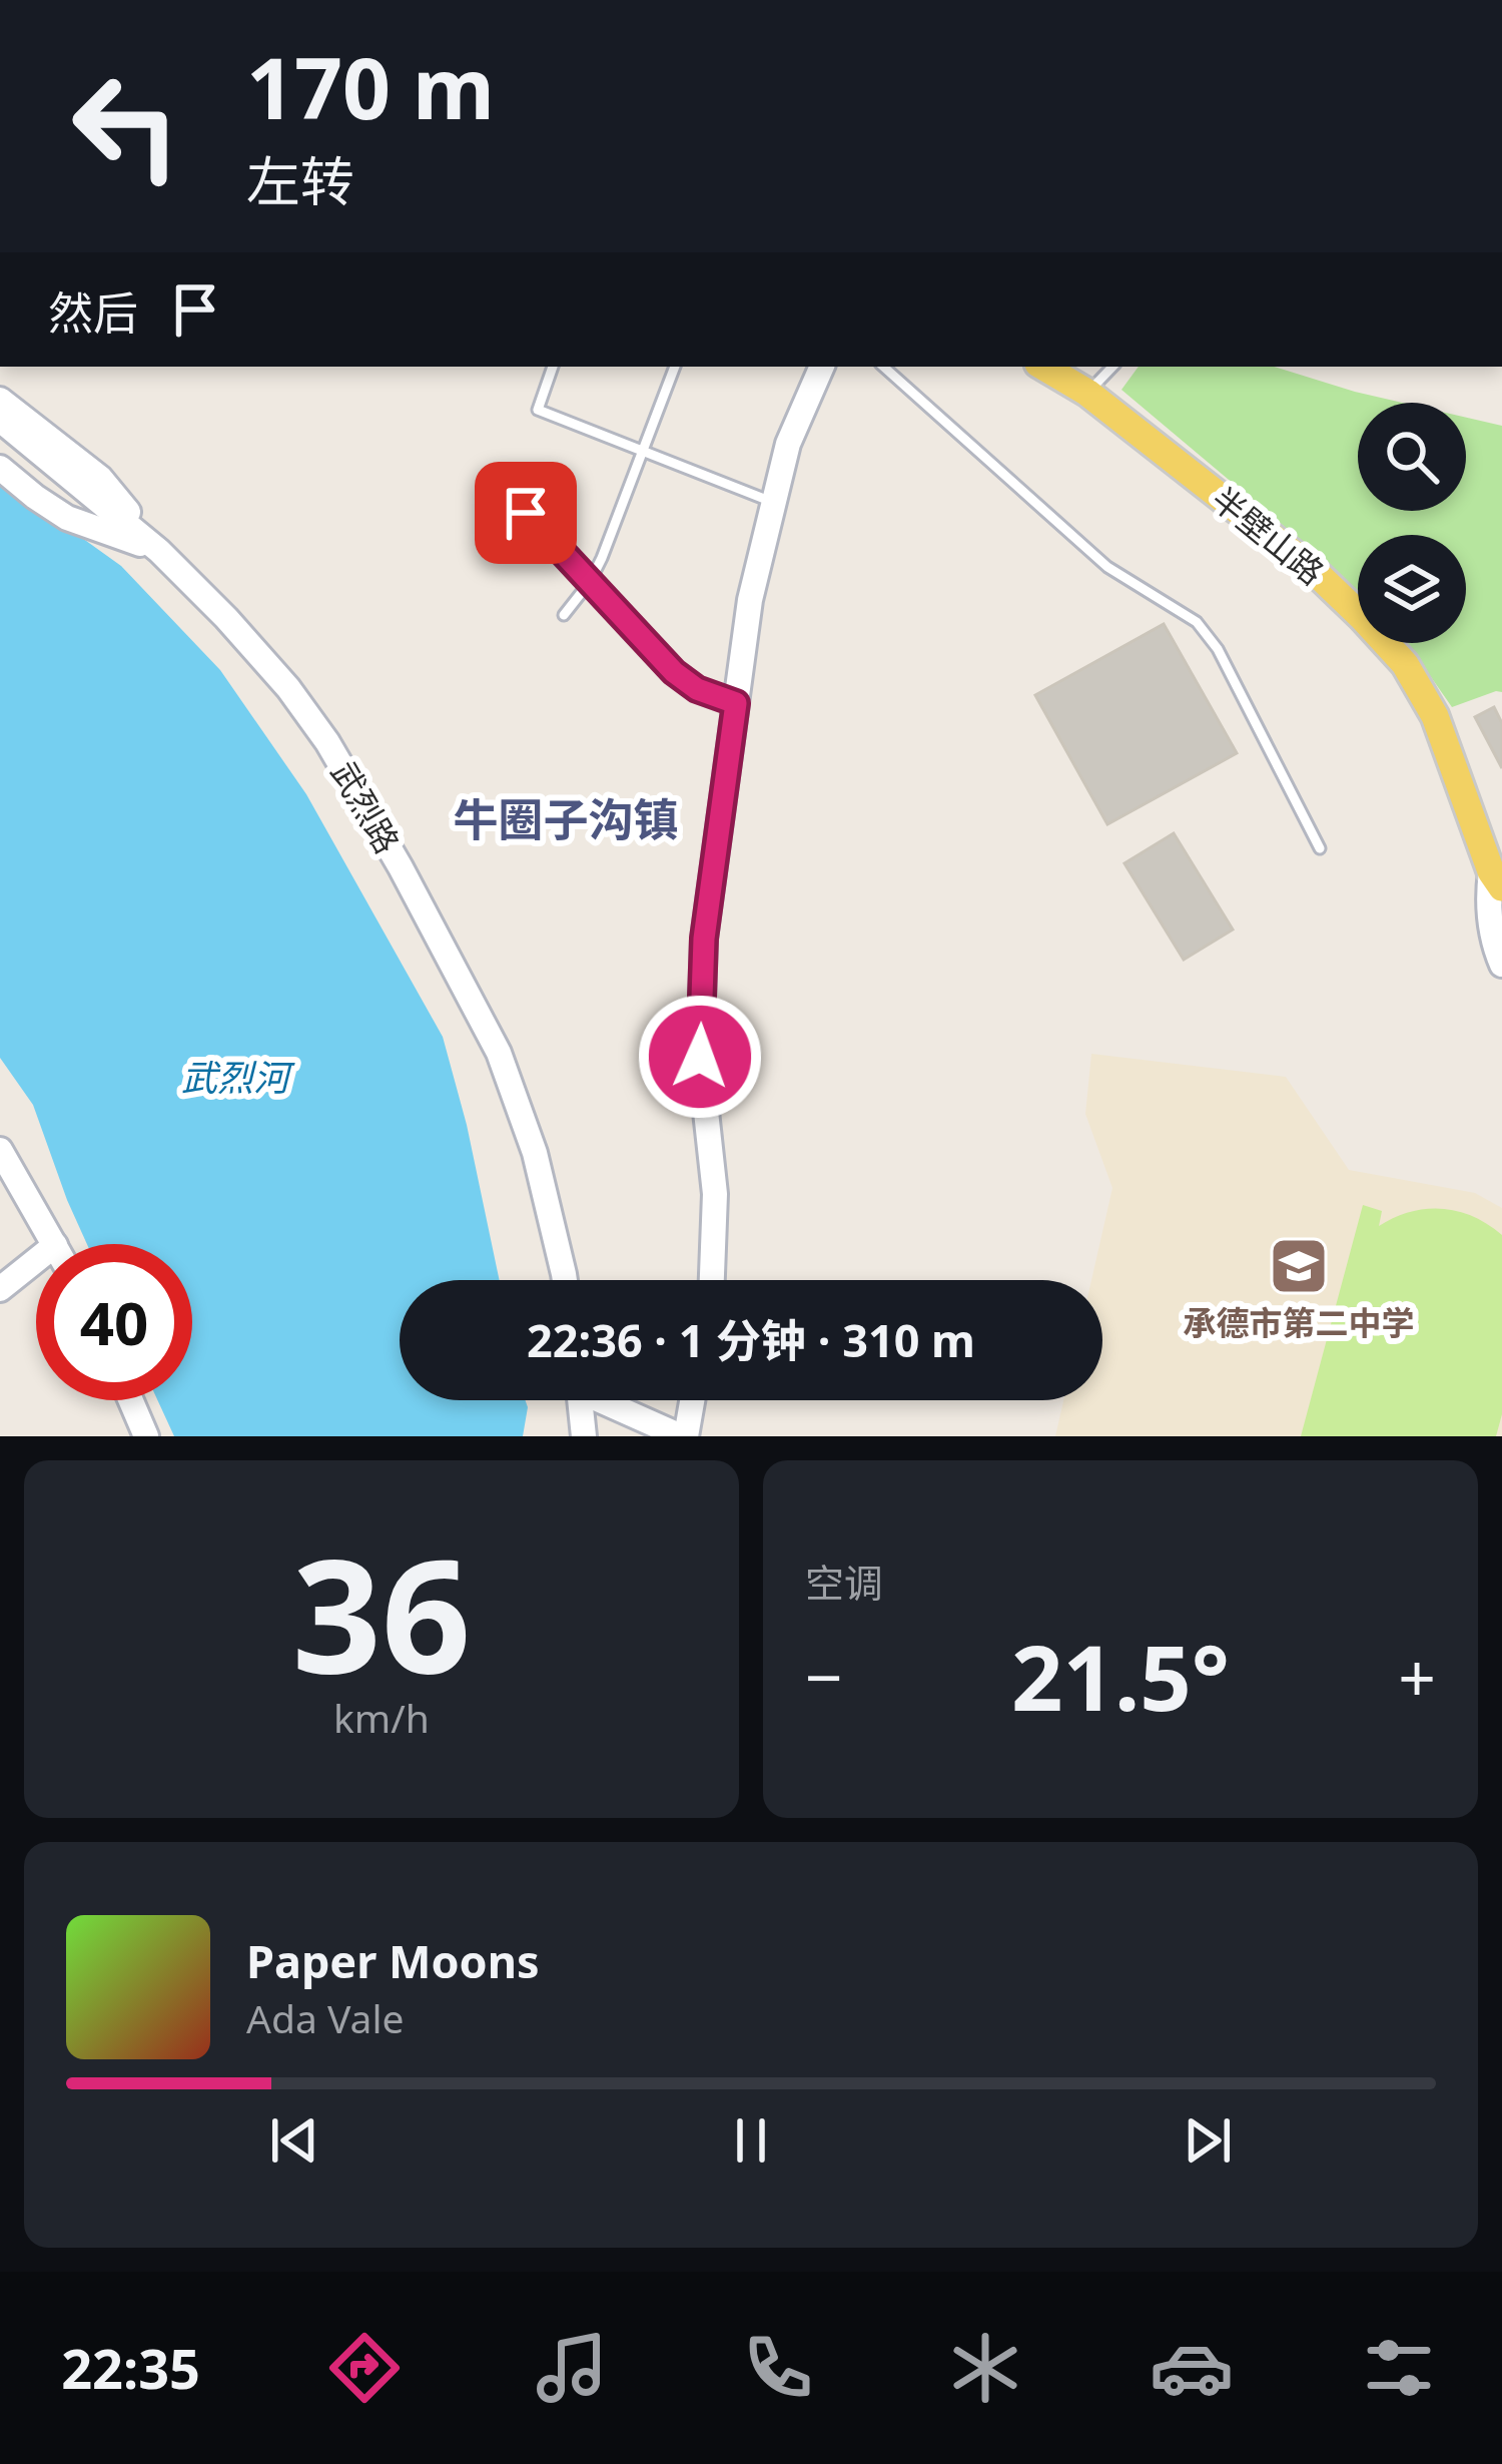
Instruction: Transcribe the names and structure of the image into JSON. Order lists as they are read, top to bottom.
{
  "streets": {
    "main road": ["半壁山路", "武烈路"]
  },
  "districts": ["牛圈子沟镇"],
  "water": ["武烈河"],
  "places": {
    "school or university": ["承德市第二中学"]
  },
  "page": {
    "turn": ["170 m", "左转"],
    "then": "然后",
    "limit": "40",
    "trip": "22:36 · 1 分钟 · 310 m",
    "tile": [
      ["36", "km/h"],
      "空调"
    ],
    "heat": ["−", "21.5°", "+"],
    "song": ["Paper Moons", "Ada Vale"],
    "tabs": "22:35"
  }
}
